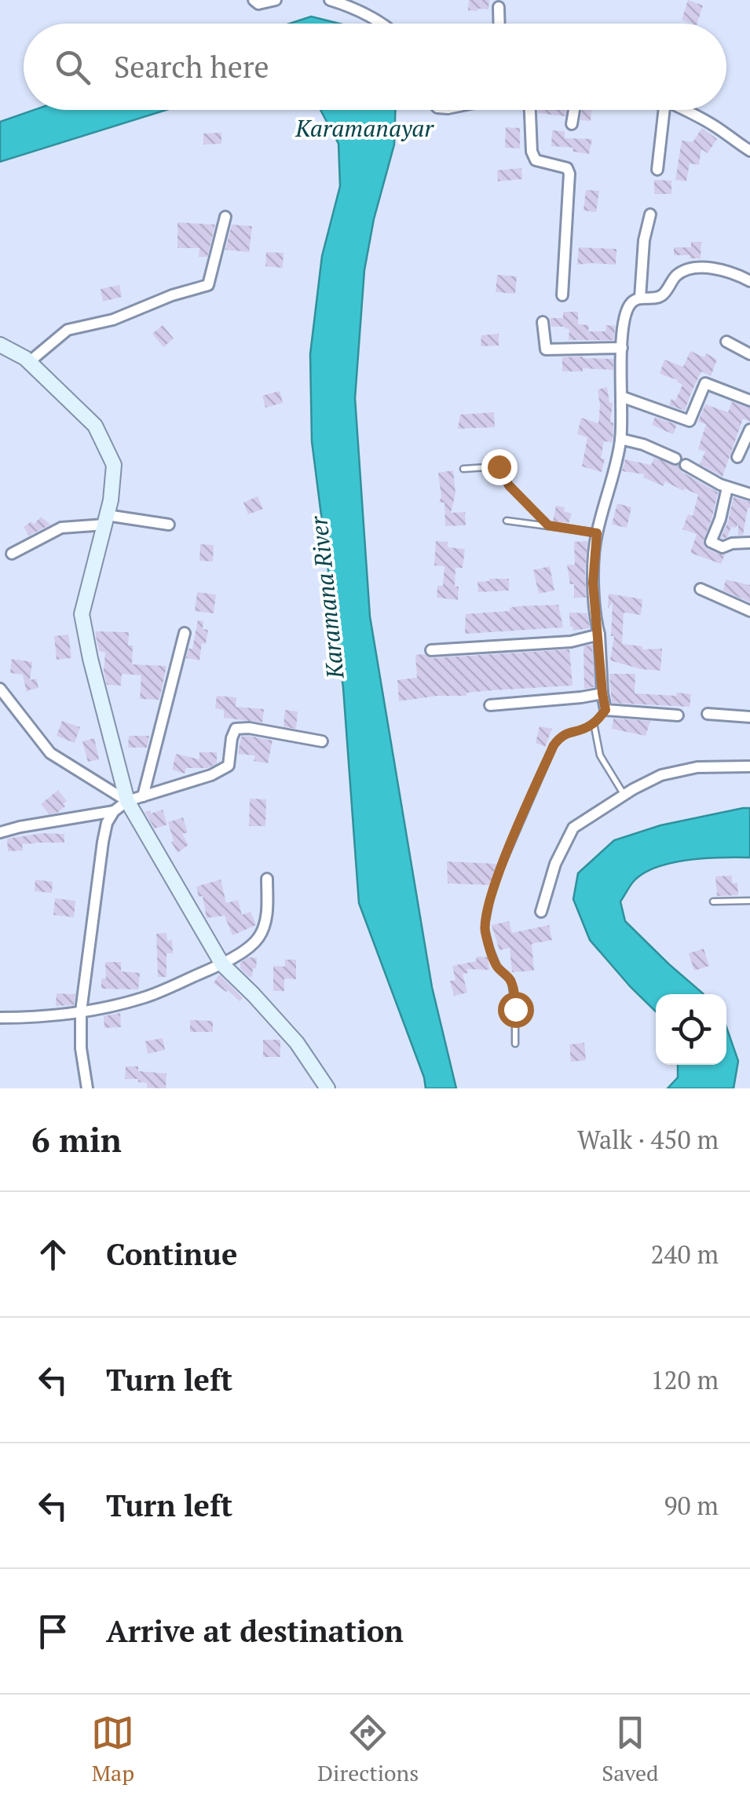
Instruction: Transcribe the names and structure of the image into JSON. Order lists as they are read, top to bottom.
{
  "water": ["Karamanayar", "Karamana River"],
  "page": {
    "search": "Search here",
    "heading": ["6 min", "Walk · 450 m"],
    "list": [
      ["Continue", "240 m"],
      ["Turn left", "120 m"],
      ["Turn left", "90 m"],
      "Arrive at destination"
    ],
    "nav": ["Map", "Directions", "Saved"]
  }
}
